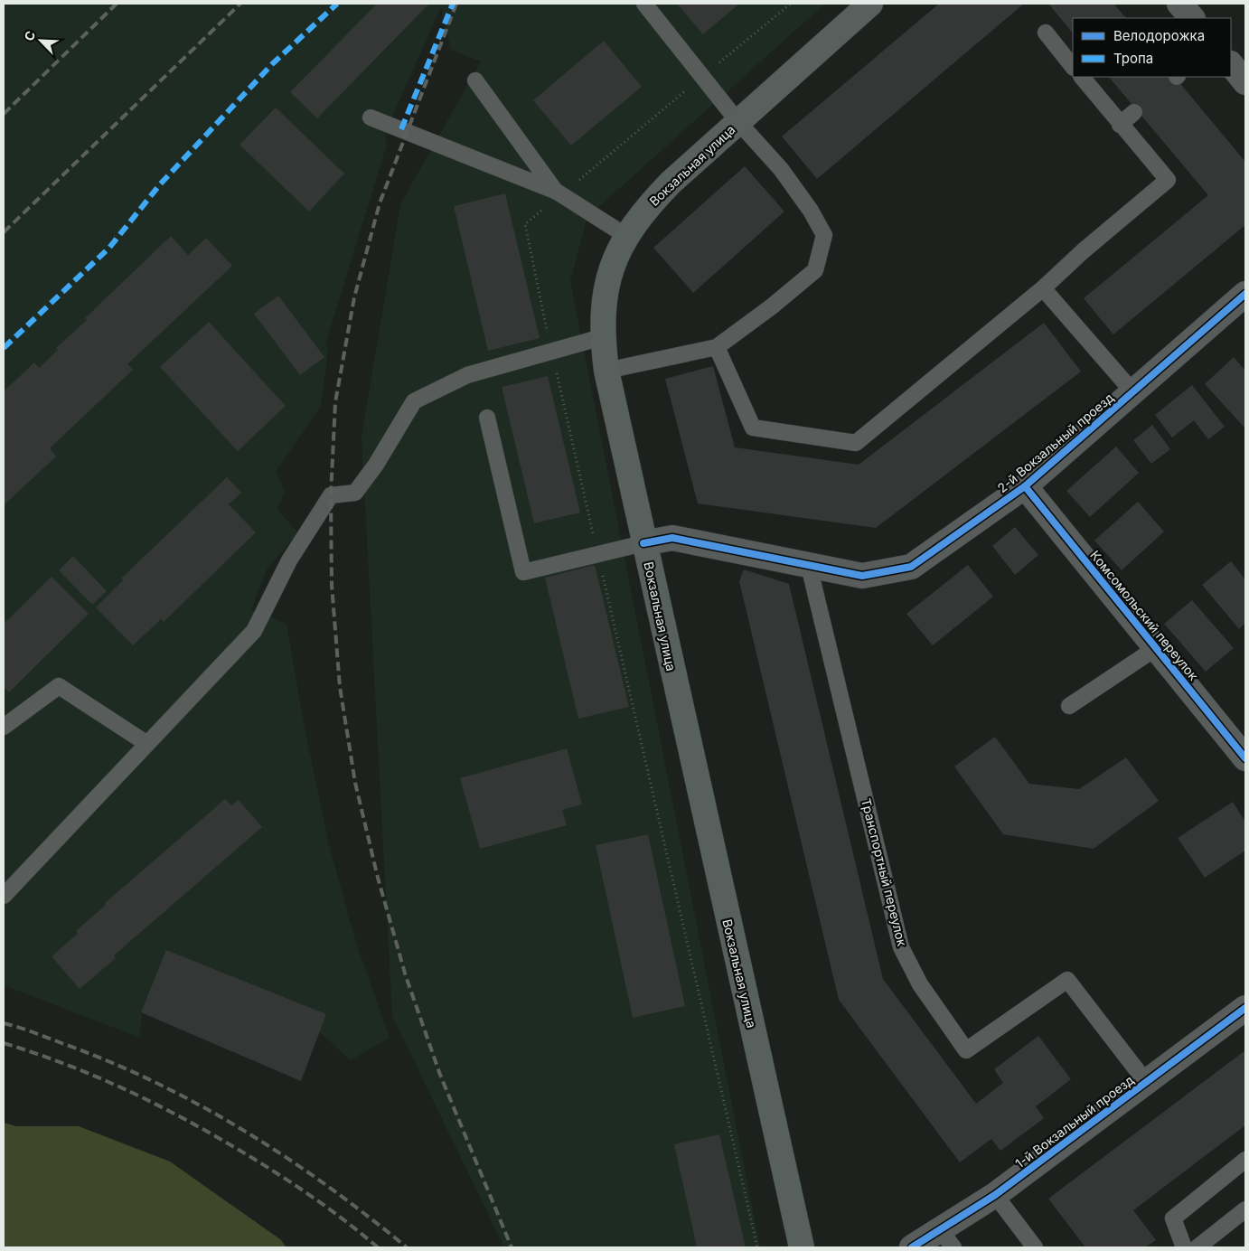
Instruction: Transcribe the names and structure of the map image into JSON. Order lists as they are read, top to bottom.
{
  "streets": {
    "main road": ["Вокзальная улица"],
    "street": ["2-й Вокзальный проезд", "Комсомольский переулок", "1-й Вокзальный проезд"],
    "lane": ["Транспортный переулок"]
  },
  "crossings": [
    ["Вокзальная улица", "2-й Вокзальный проезд"],
    ["2-й Вокзальный проезд", "Комсомольский переулок"],
    ["2-й Вокзальный проезд", "Транспортный переулок"],
    ["Транспортный переулок", "1-й Вокзальный проезд"]
  ],
  "legend": ["Велодорожка", "Тропа"],
  "north": "top left"
}
